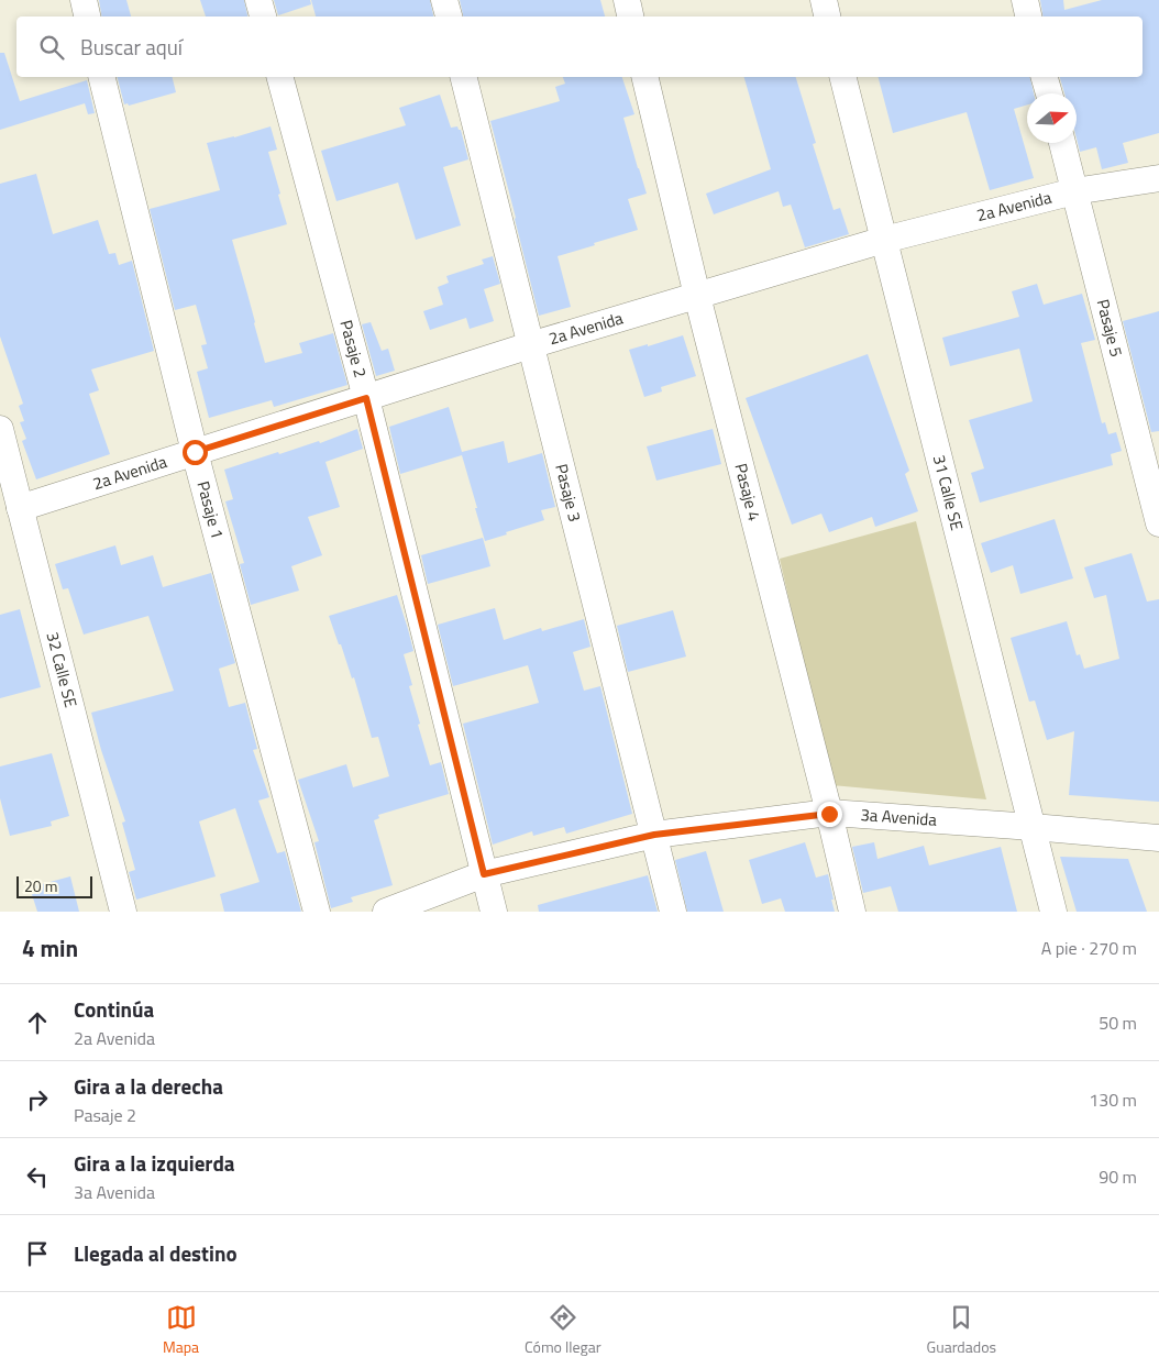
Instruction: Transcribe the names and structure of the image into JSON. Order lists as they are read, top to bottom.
{
  "streets": {
    "street": [
      "2a Avenida",
      "Pasaje 5",
      "Pasaje 2",
      "Pasaje 3",
      "31 Calle SE",
      "Pasaje 4",
      "Pasaje 1",
      "32 Calle SE",
      "3a Avenida"
    ]
  },
  "crossings": [
    ["2a Avenida", "Pasaje 5"],
    ["2a Avenida", "Pasaje 2"],
    ["2a Avenida", "Pasaje 3"],
    ["2a Avenida", "31 Calle SE"],
    ["2a Avenida", "Pasaje 4"],
    ["2a Avenida", "Pasaje 1"],
    ["2a Avenida", "32 Calle SE"],
    ["Pasaje 2", "3a Avenida"],
    ["Pasaje 3", "3a Avenida"],
    ["31 Calle SE", "3a Avenida"],
    ["Pasaje 4", "3a Avenida"]
  ],
  "scale_bar": "20 m",
  "north": "right",
  "page": {
    "search": "Buscar aquí",
    "scale": "20 m",
    "heading": ["4 min", "A pie · 270 m"],
    "list": [
      ["Continúa", "2a Avenida", "50 m"],
      ["Gira a la derecha", "Pasaje 2", "130 m"],
      ["Gira a la izquierda", "3a Avenida", "90 m"],
      "Llegada al destino"
    ],
    "nav": ["Mapa", "Cómo llegar", "Guardados"]
  }
}
